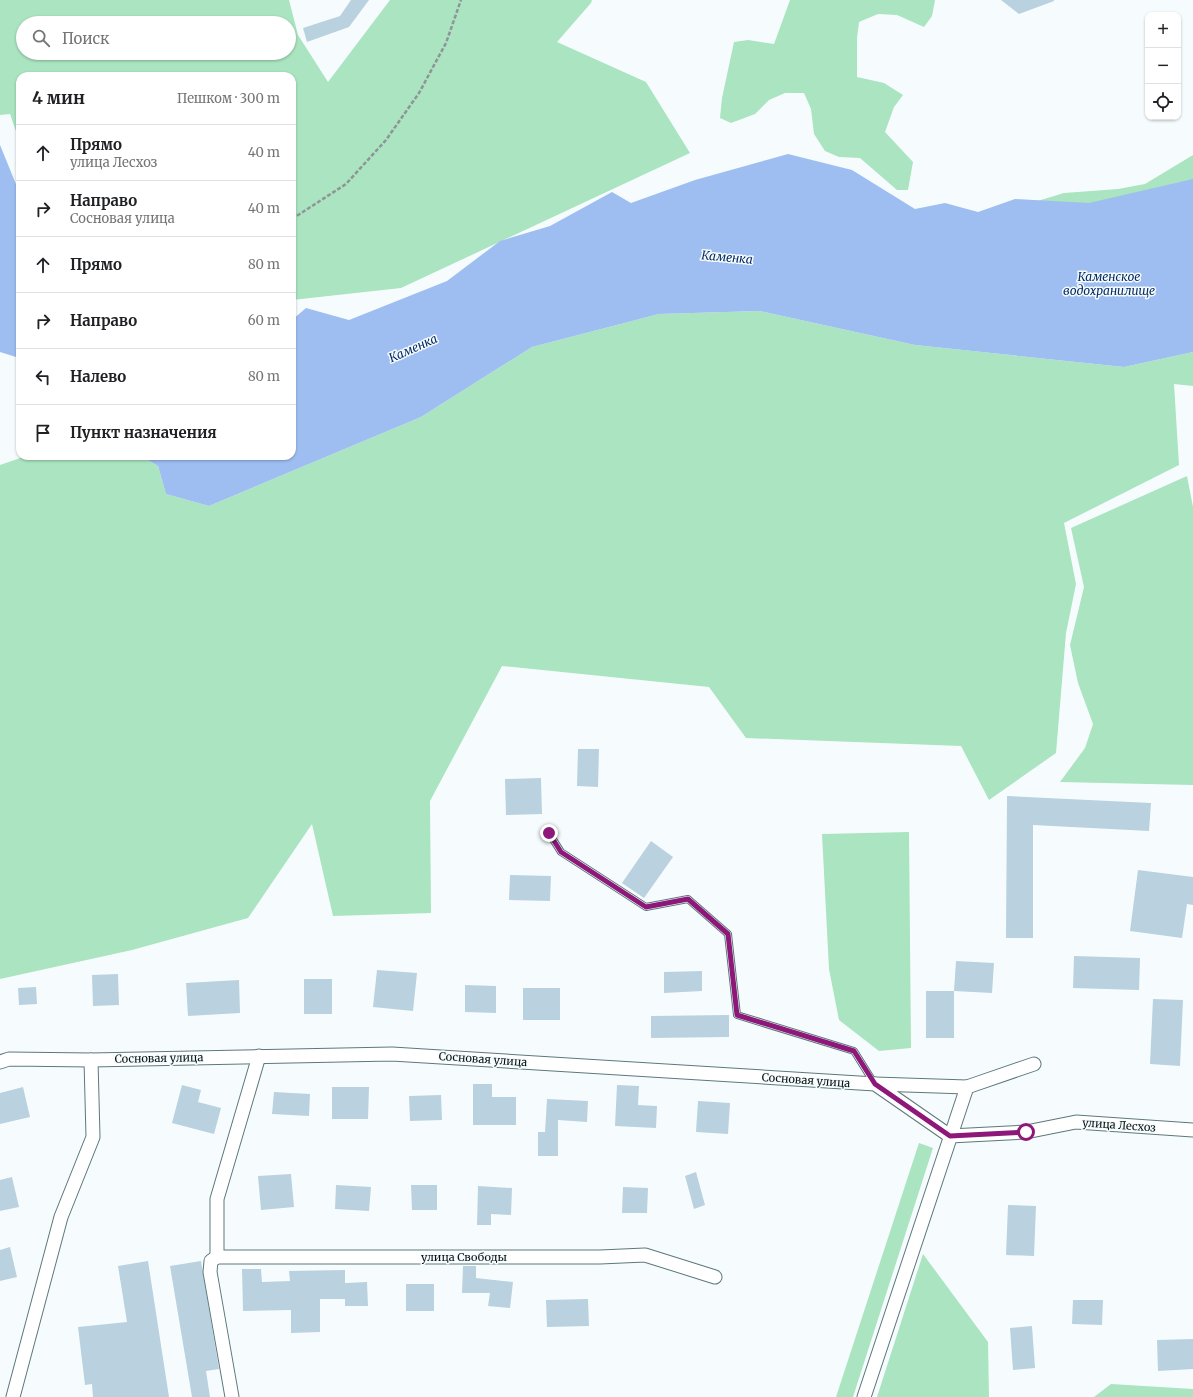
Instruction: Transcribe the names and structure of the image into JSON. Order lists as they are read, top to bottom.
{
  "streets": {
    "street": ["Сосновая улица", "улица Лесхоз", "улица Свободы"]
  },
  "water": ["Каменка", "Каменское водохранилище"],
  "page": {
    "map_buttons": ["+", "−"],
    "search": "Поиск",
    "heading": ["4 мин", "Пешком · 300 m"],
    "list": [
      ["Прямо", "улица Лесхоз", "40 m"],
      ["Направо", "Сосновая улица", "40 m"],
      ["Прямо", "80 m"],
      ["Направо", "60 m"],
      ["Налево", "80 m"],
      "Пункт назначения"
    ]
  }
}
